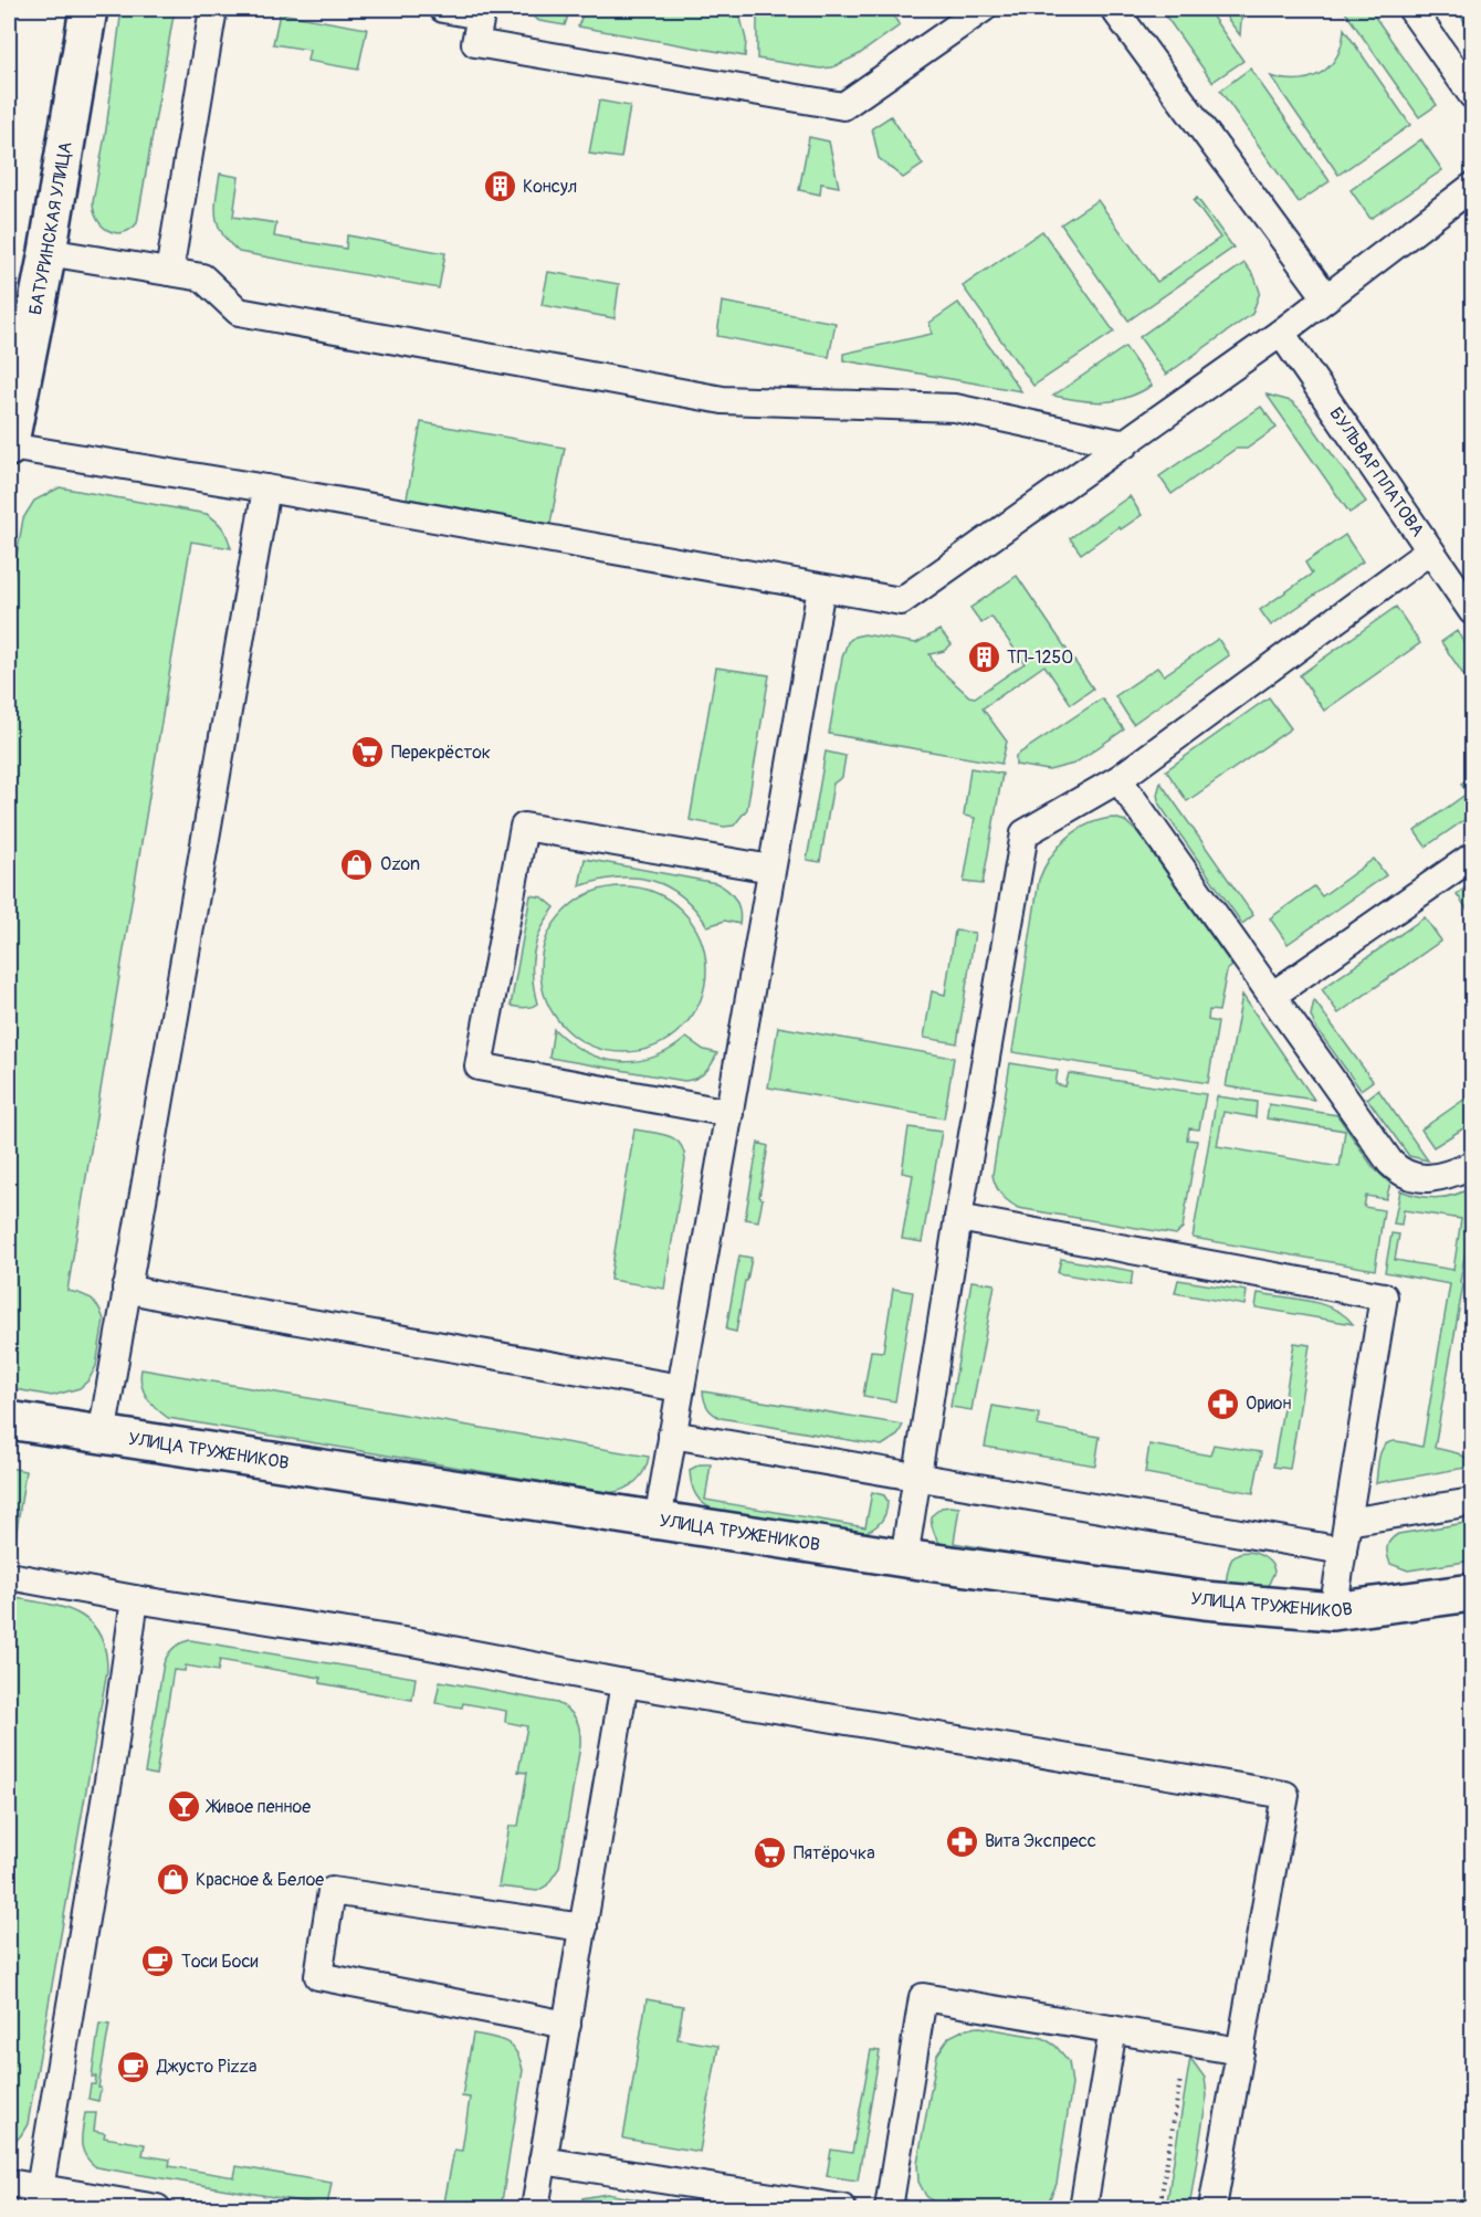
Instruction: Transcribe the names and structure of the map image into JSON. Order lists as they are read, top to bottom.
{
  "streets": {
    "street": ["БАТУРИНСКАЯ УЛИЦА", "УЛИЦА ТРУЖЕНИКОВ"],
    "lane": ["БУЛЬВАР ПЛАТОВА"]
  },
  "places": {
    "building": ["Консул", "ТП-1250"],
    "supermarket": ["Перекрёсток", "Пятёрочка"],
    "shop": ["Ozon", "Красное & Белое"],
    "pharmacy": ["Орион", "Вита Экспресс"],
    "bar": ["Живое пенное"],
    "cafe": ["Тоси Боси", "Джусто Pizza"]
  }
}
